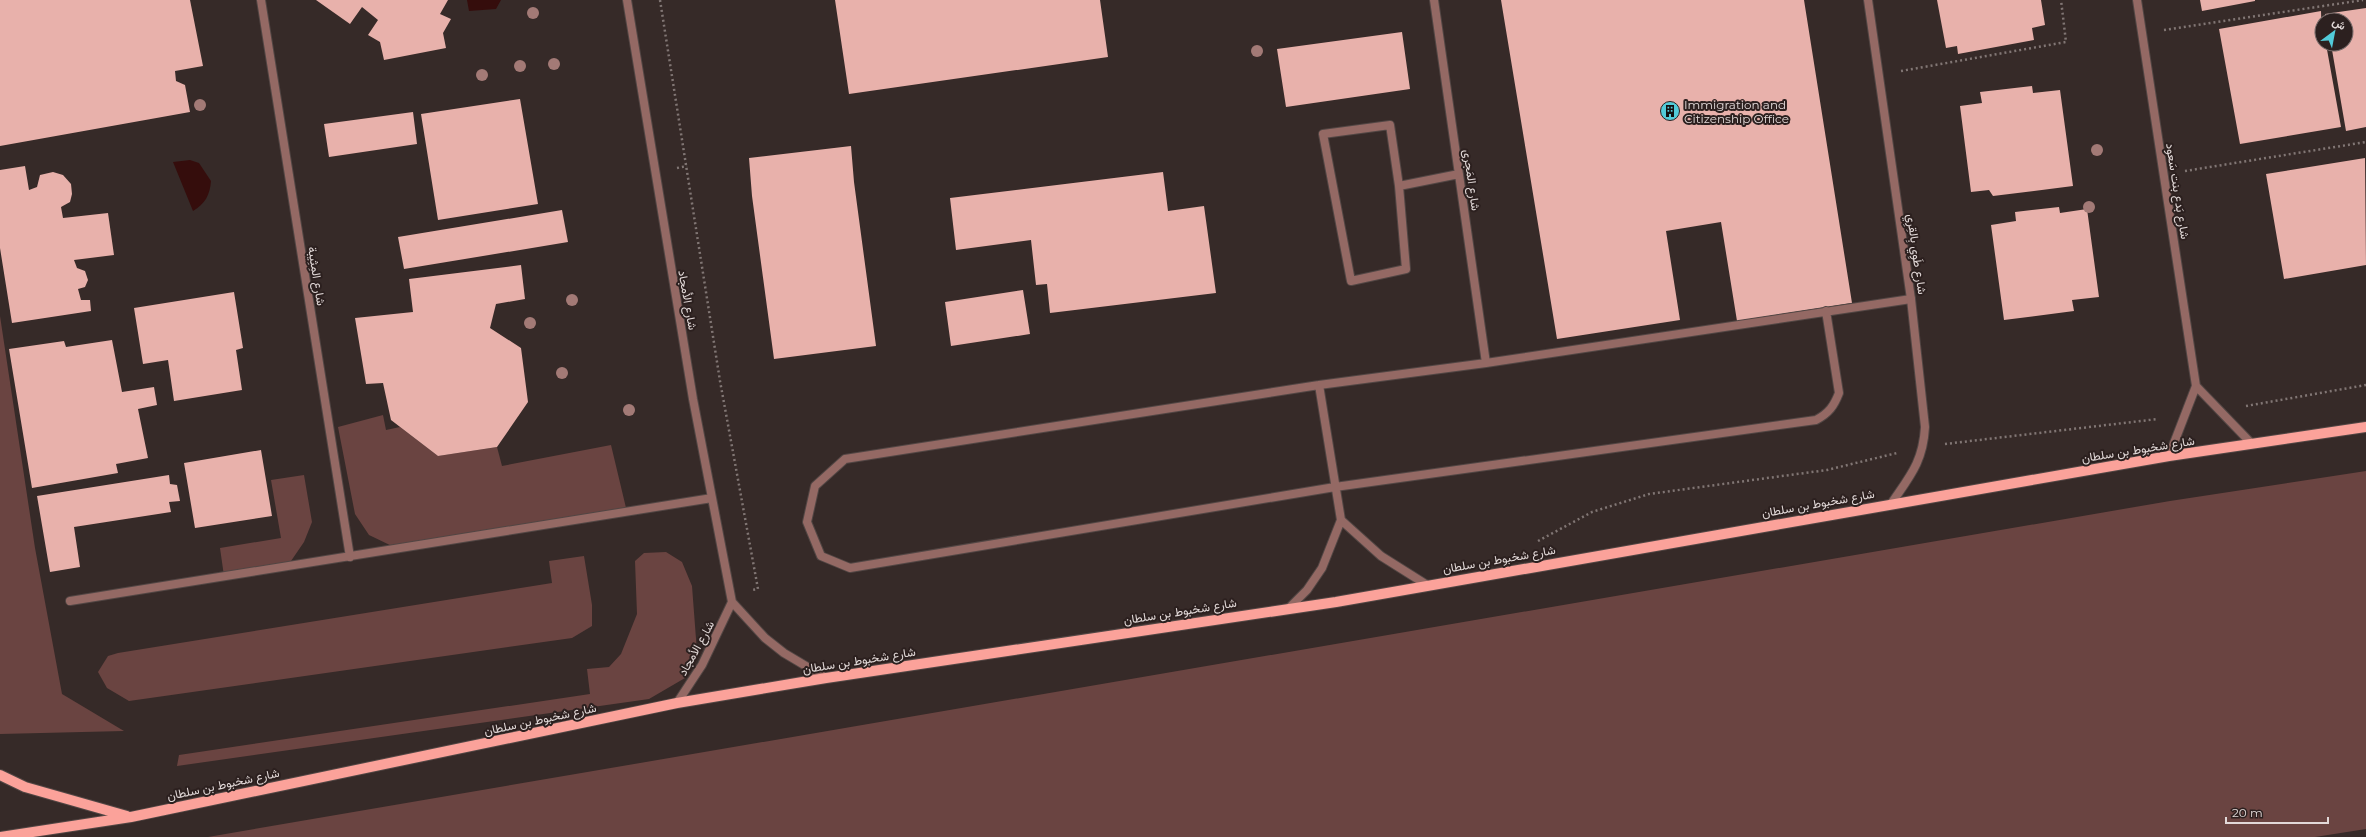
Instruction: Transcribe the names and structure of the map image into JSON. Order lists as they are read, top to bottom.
{
  "streets": {
    "main road": ["شارع شخبوط بن سلطان"],
    "street": [
      "شارع المَجرى",
      "شارع بَدع بنت سَعود",
      "شارع طَوِي بِالقِرِي",
      "شارع المِثِيبة",
      "شارع الأمجاد"
    ]
  },
  "crossings": [
    ["شارع بَدع بنت سَعود", "شارع شخبوط بن سلطان"],
    ["شارع طَوِي بِالقِرِي", "شارع شخبوط بن سلطان"],
    ["شارع الأمجاد", "شارع شخبوط بن سلطان"]
  ],
  "places": {
    "building": ["Immigration and Citizenship Office"]
  },
  "scale_bar": "20 m",
  "north": "top right"
}
